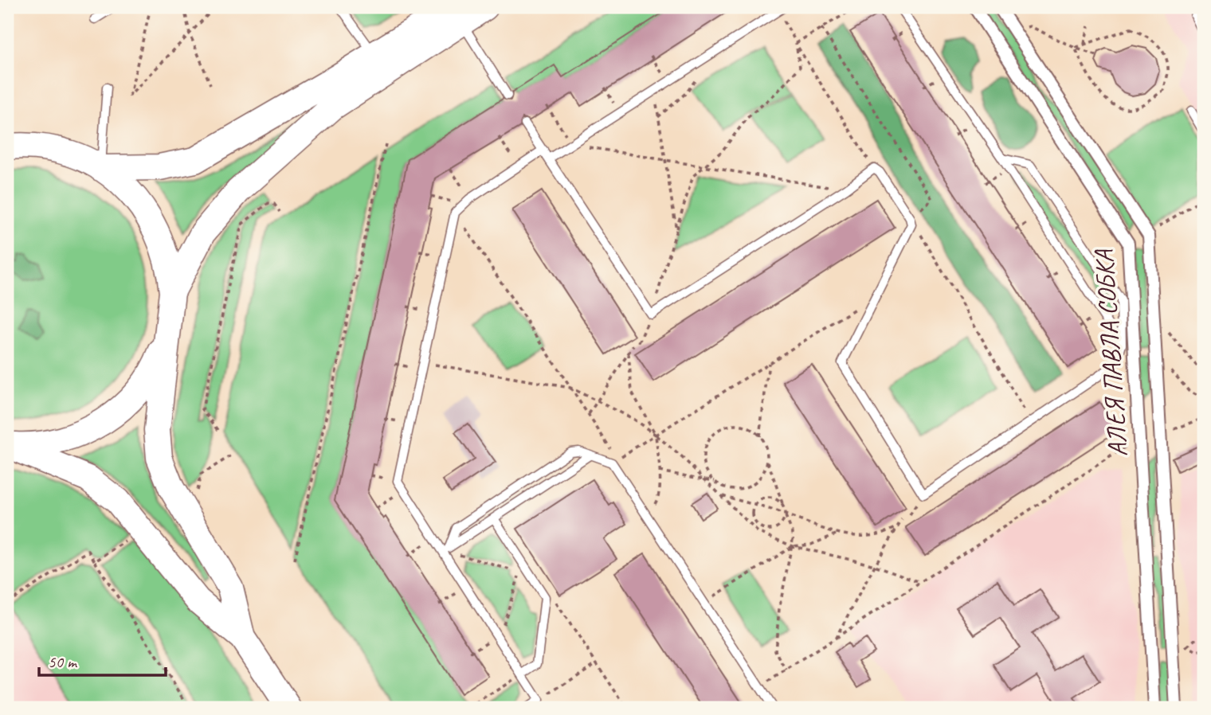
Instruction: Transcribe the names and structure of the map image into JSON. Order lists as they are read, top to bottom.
{
  "streets": {
    "street": ["АЛЕЯ ПАВЛА СОБКА"]
  },
  "scale_bar": "50 m"
}
